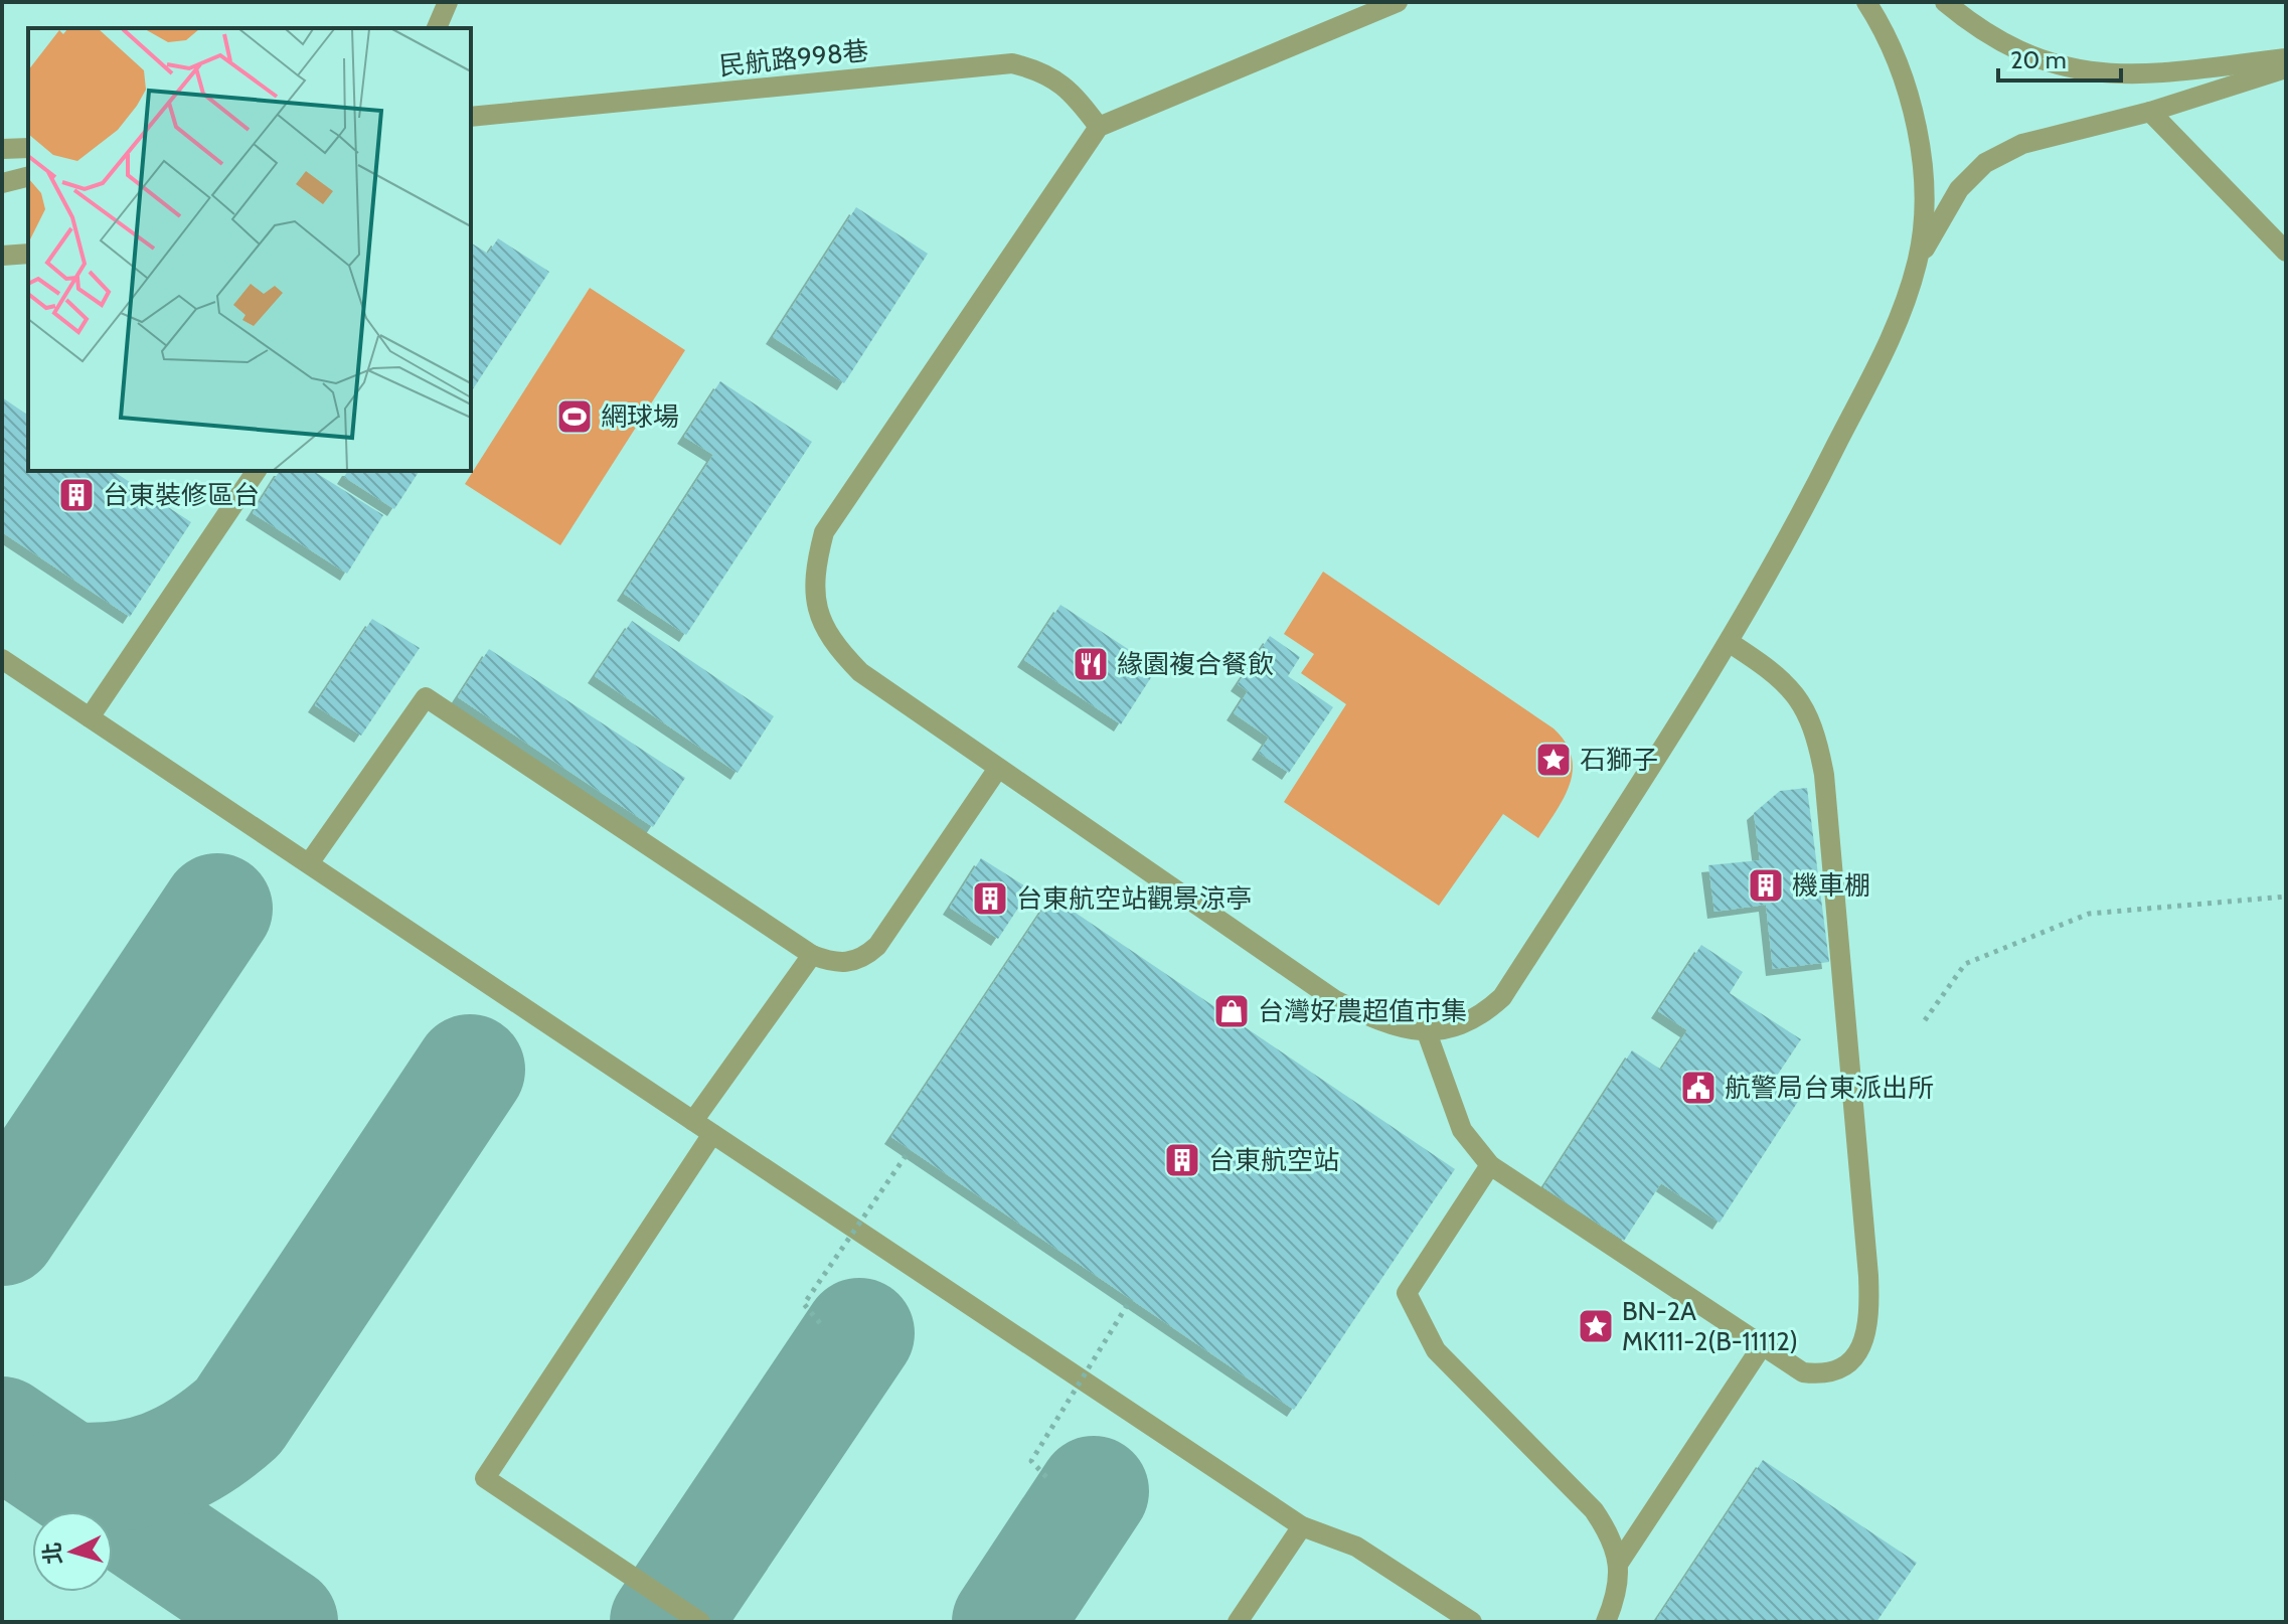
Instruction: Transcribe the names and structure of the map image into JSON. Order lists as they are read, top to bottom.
{
  "streets": {
    "street": ["民航路998巷"]
  },
  "places": {
    "sports": ["網球場"],
    "building": [
      "台東裝修區台",
      "機車棚",
      "台東航空站觀景涼亭",
      "台東航空站"
    ],
    "restaurant": ["緣園複合餐飲"],
    "place": ["石獅子", "BN-2A MK111-2(B-11112)"],
    "shop": ["台灣好農超值市集"],
    "public building": ["航警局台東派出所"]
  },
  "scale_bar": "20 m",
  "north": "left"
}
